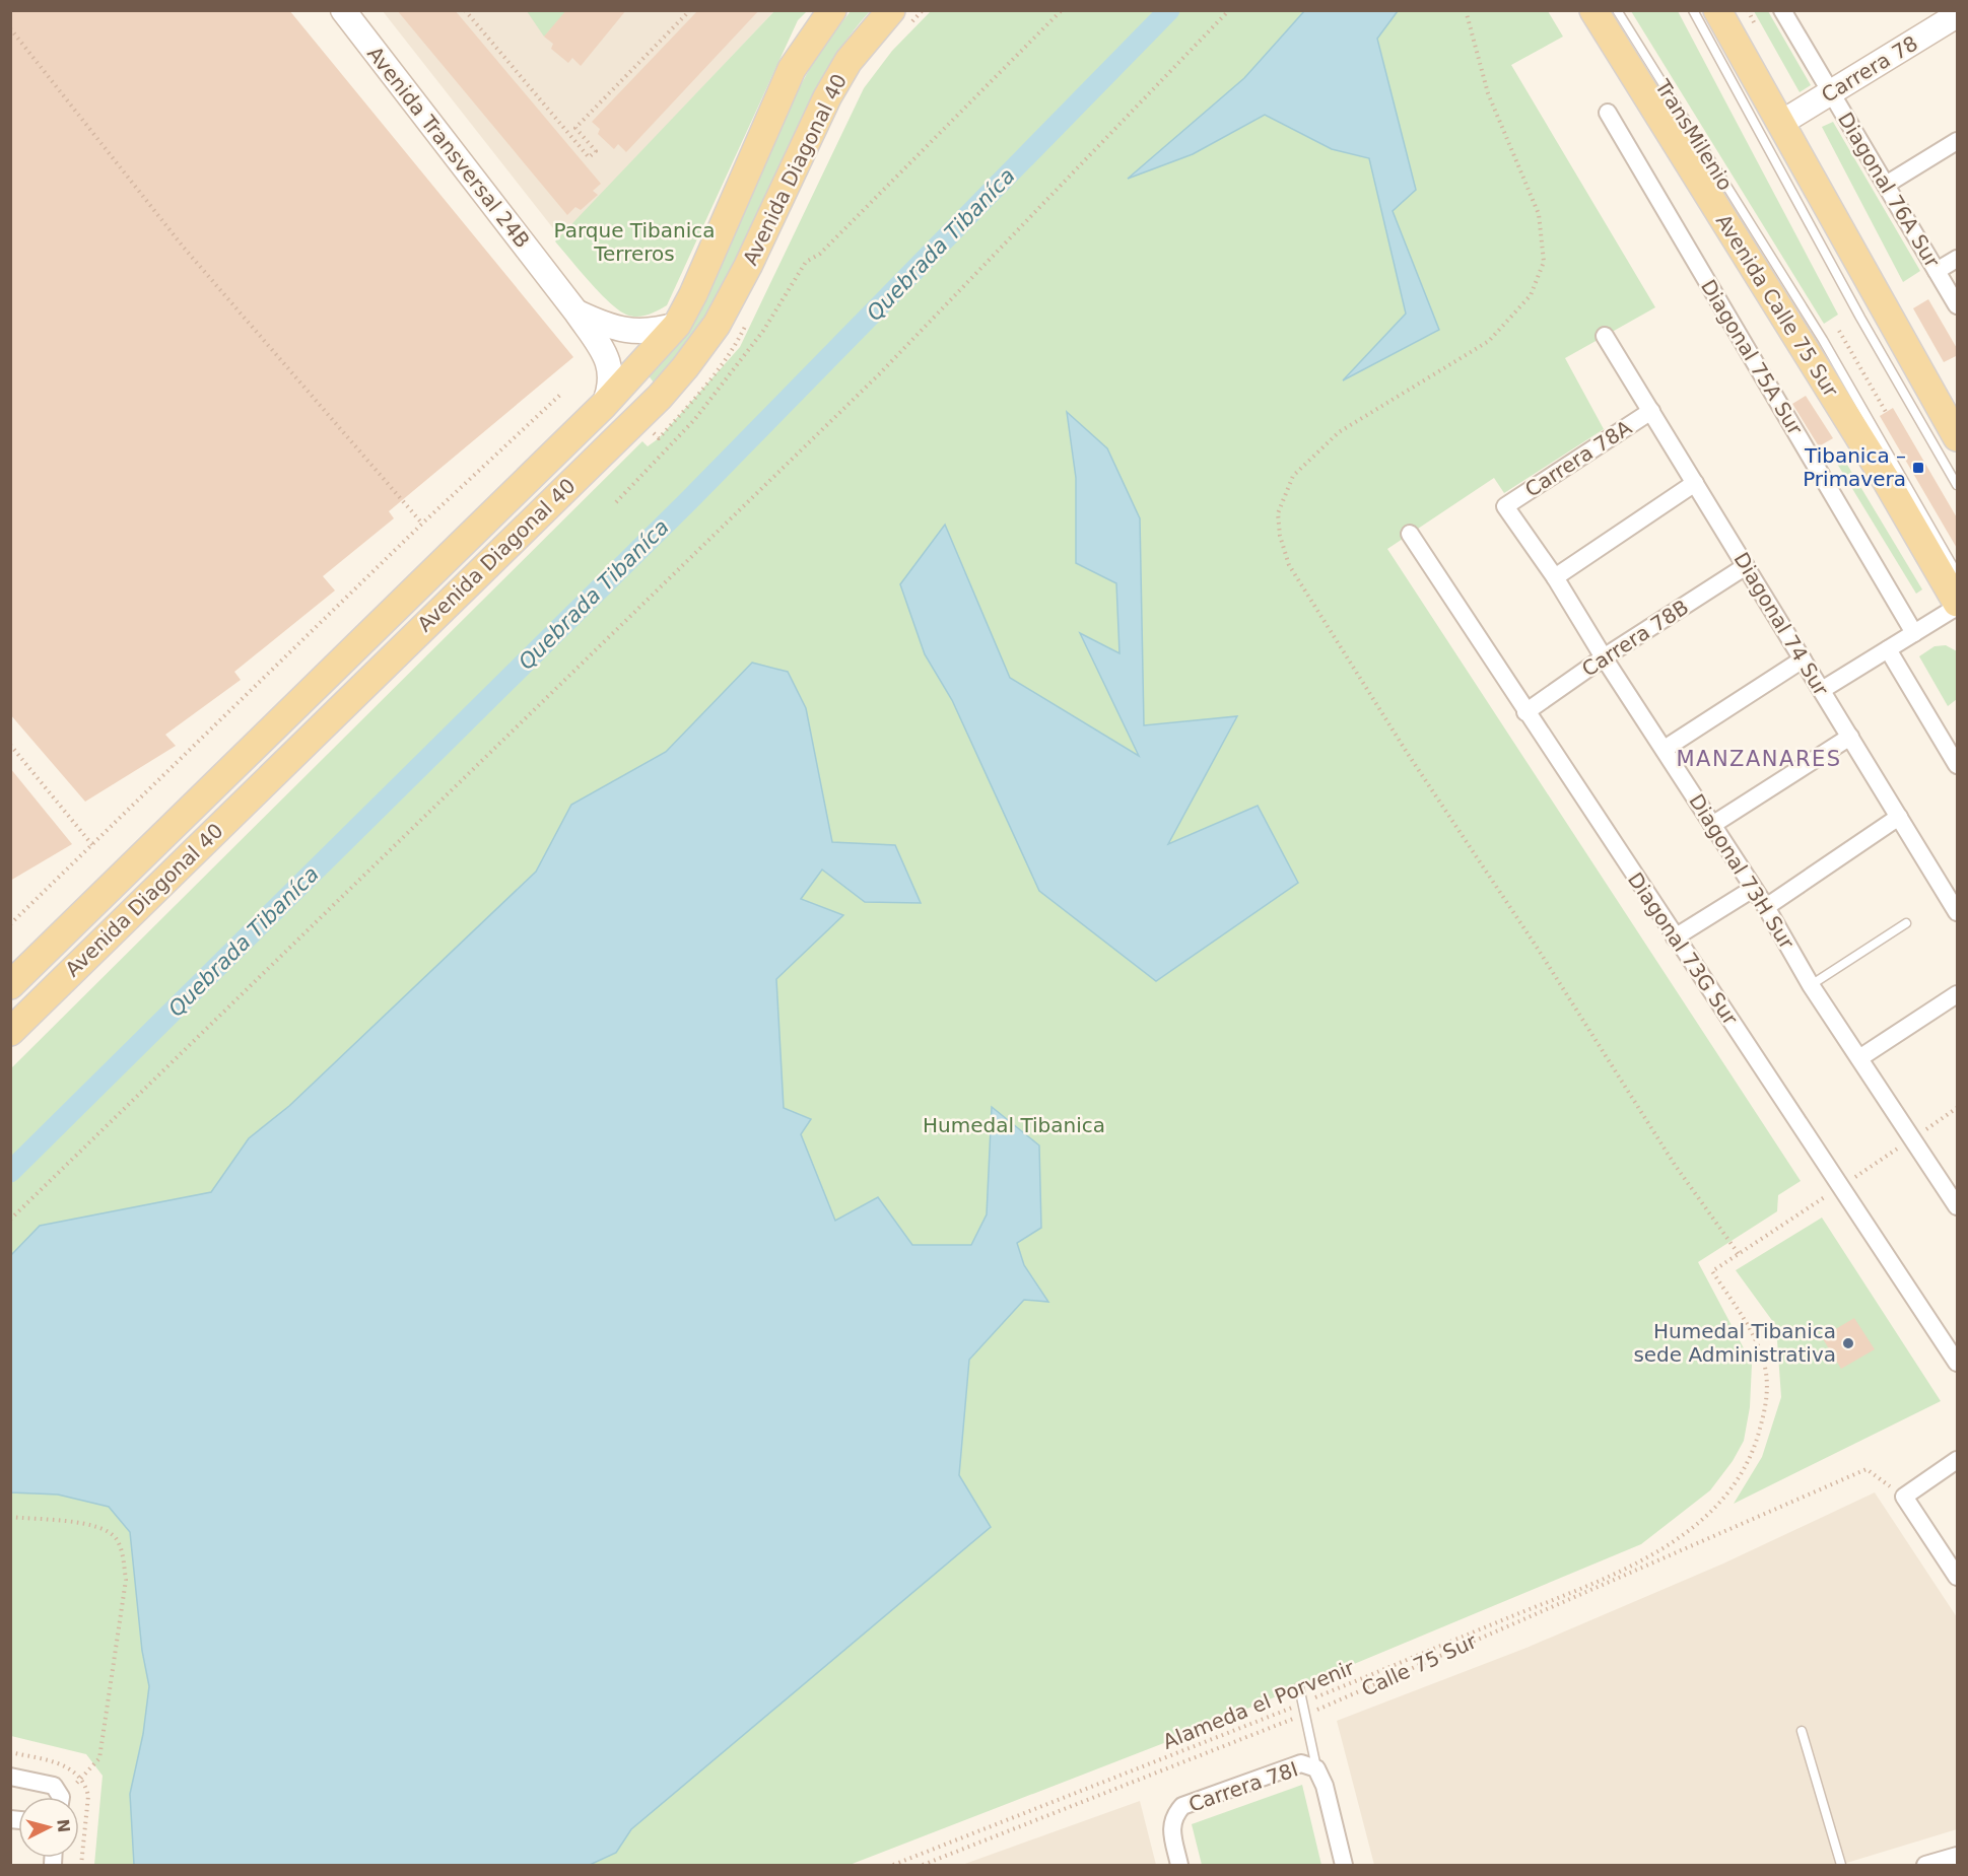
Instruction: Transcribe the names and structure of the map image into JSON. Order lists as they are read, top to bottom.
{
  "streets": {
    "main road": ["Avenida Diagonal 40", "Avenida Calle 75 Sur"],
    "street": [
      "Carrera 78",
      "Avenida Transversal 24B",
      "Diagonal 76A Sur",
      "Diagonal 75A Sur",
      "Carrera 78A",
      "Diagonal 74 Sur",
      "Carrera 78B",
      "Diagonal 73H Sur",
      "Diagonal 73G Sur",
      "Carrera 78I"
    ],
    "lane": ["TransMilenio"],
    "path": ["Calle 75 Sur", "Alameda el Porvenir"]
  },
  "crossings": [
    ["Carrera 78", "Diagonal 76A Sur"],
    ["Avenida Transversal 24B", "Avenida Diagonal 40"],
    ["Carrera 78A", "Diagonal 74 Sur"],
    ["Carrera 78A", "Diagonal 73H Sur"],
    ["Diagonal 74 Sur", "Carrera 78B"],
    ["Carrera 78B", "Diagonal 73H Sur"],
    ["Carrera 78B", "Diagonal 73G Sur"]
  ],
  "districts": ["MANZANARES"],
  "water": ["Quebrada Tibaníca"],
  "parks": ["Parque Tibanica Terreros", "Humedal Tibanica"],
  "places": {
    "transit": ["Tibanica – Primavera"],
    "other": ["Humedal Tibanica sede Administrativa"]
  },
  "north": "right"
}
